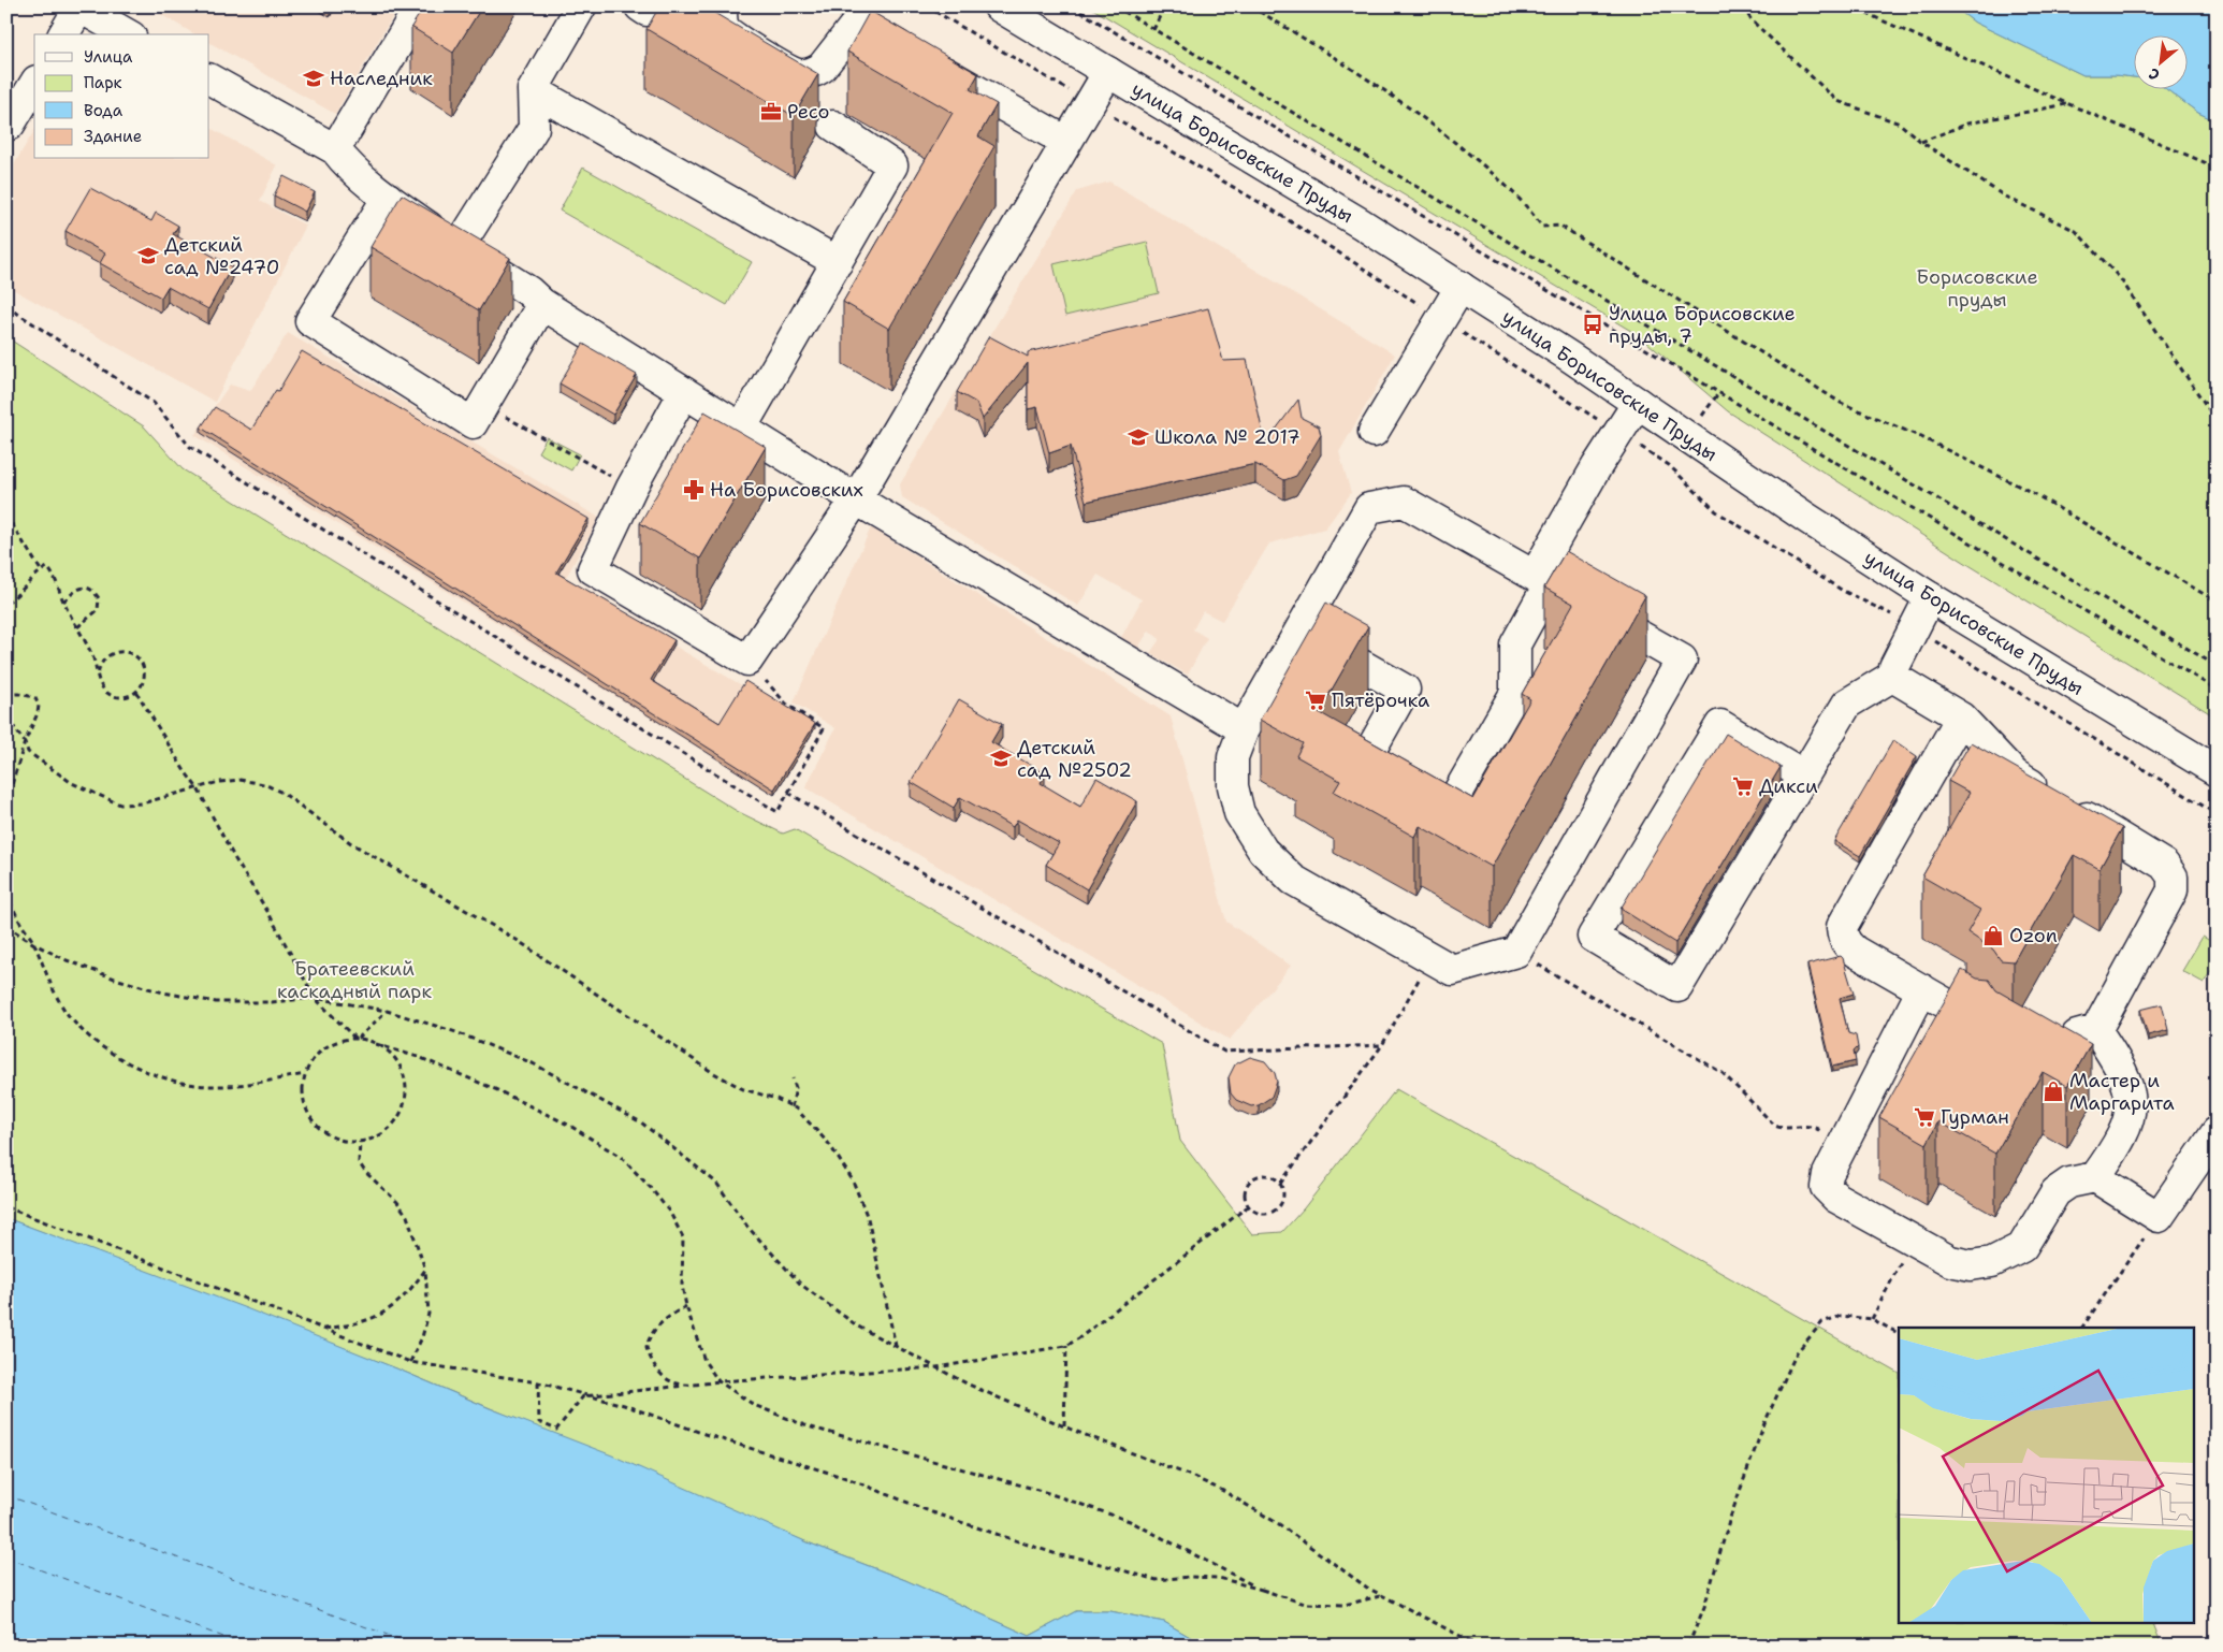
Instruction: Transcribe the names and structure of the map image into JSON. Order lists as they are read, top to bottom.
{
  "streets": {
    "main road": ["улица Борисовские Пруды"]
  },
  "parks": ["Борисовские пруды", "Братеевский каскадный парк"],
  "places": {
    "school or university": [
      "Наследник",
      "Детский сад №2470",
      "Школа № 2017",
      "Детский сад №2502"
    ],
    "office": ["Ресо"],
    "bus stop": ["Улица Борисовские пруды, 7"],
    "pharmacy": ["На Борисовских"],
    "supermarket": ["Пятёрочка", "Дикси", "Гурман"],
    "shop": ["Ozon", "Мастер и Маргарита"]
  },
  "legend": [
    "Улица",
    "Парк",
    "Вода",
    "Здание"
  ],
  "north": "bottom left"
}
